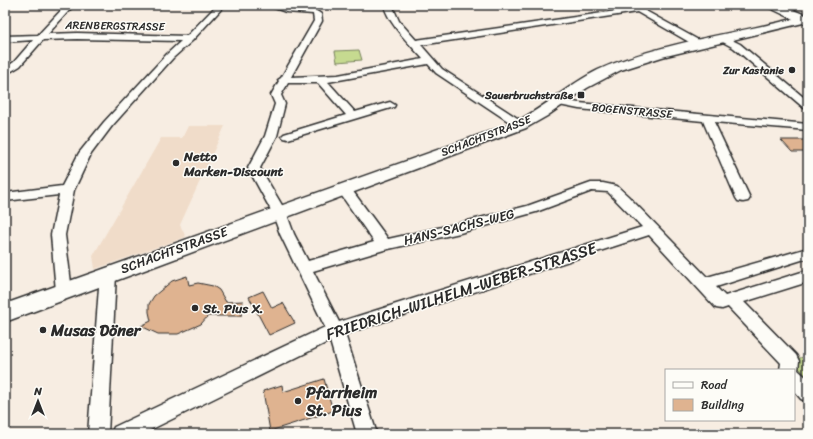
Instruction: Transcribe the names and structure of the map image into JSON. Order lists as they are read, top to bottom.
{
  "streets": {
    "street": [
      "ARENBERGSTRASSE",
      "BOGENSTRASSE",
      "SCHACHTSTRASSE",
      "HANS-SACHS-WEG",
      "FRIEDRICH-WILHELM-WEBER-STRASSE"
    ]
  },
  "crossings": [
    ["BOGENSTRASSE", "SCHACHTSTRASSE"],
    ["HANS-SACHS-WEG", "FRIEDRICH-WILHELM-WEBER-STRASSE"]
  ],
  "places": {
    "other": [
      "Zur Kastanie",
      "Netto Marken-Discount",
      "St. Pius X.",
      "Musas Döner",
      "Pfarrheim St. Pius"
    ],
    "transit": ["Sauerbruchstraße"]
  },
  "legend": ["Road", "Building"],
  "north": "top"
}
